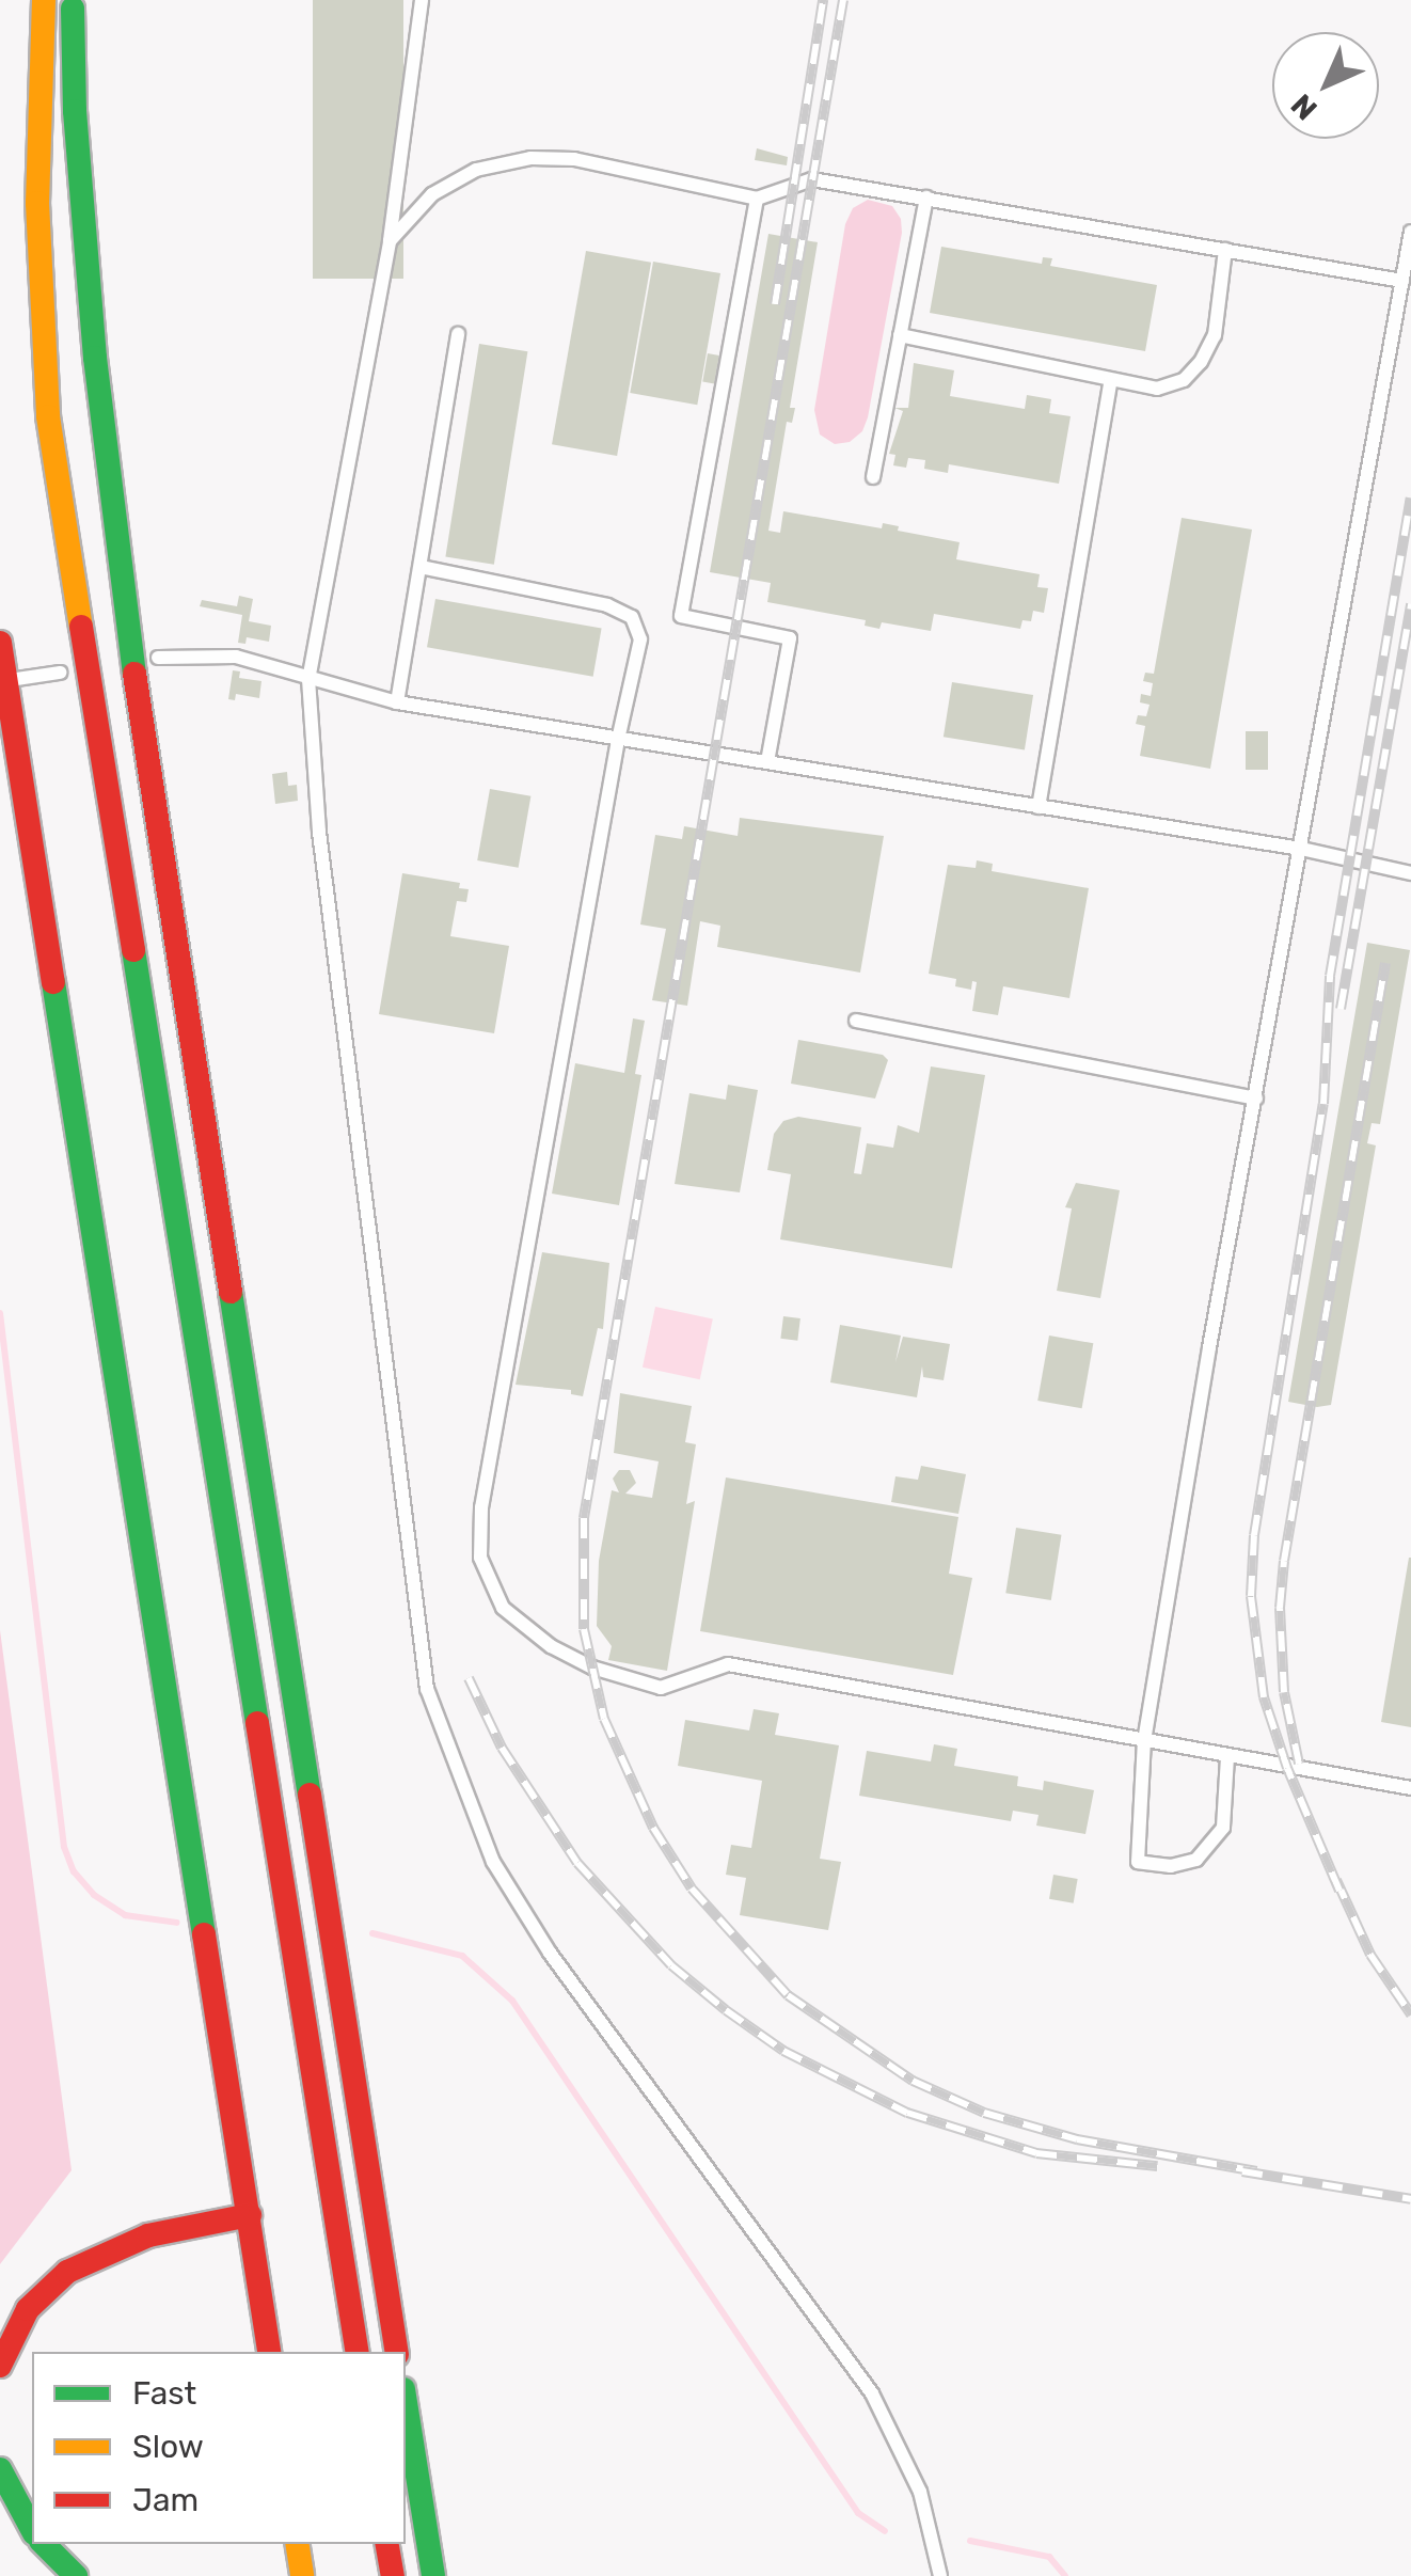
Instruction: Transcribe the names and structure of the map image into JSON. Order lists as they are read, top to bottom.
{
  "legend": ["Fast", "Slow", "Jam"],
  "north": "bottom left"
}
